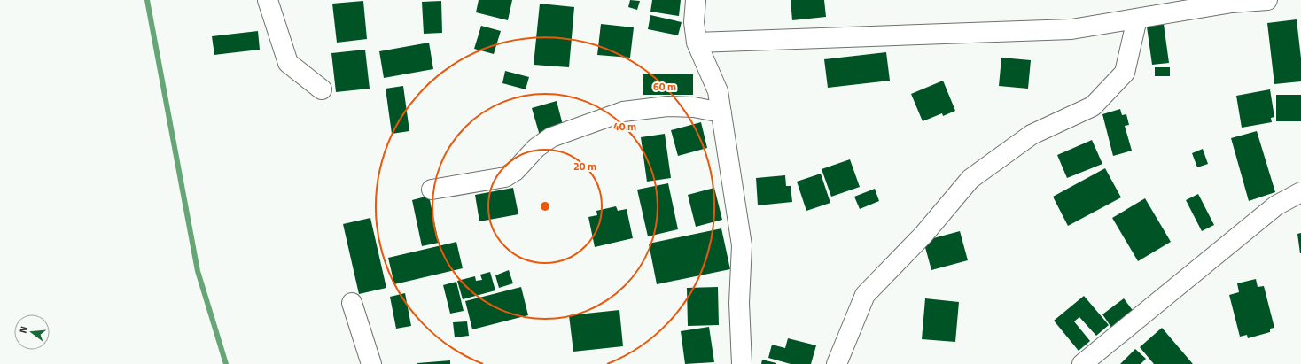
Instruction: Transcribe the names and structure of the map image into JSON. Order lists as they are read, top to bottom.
{
  "north": "left",
  "rings": ["60 m", "40 m", "20 m"]
}
